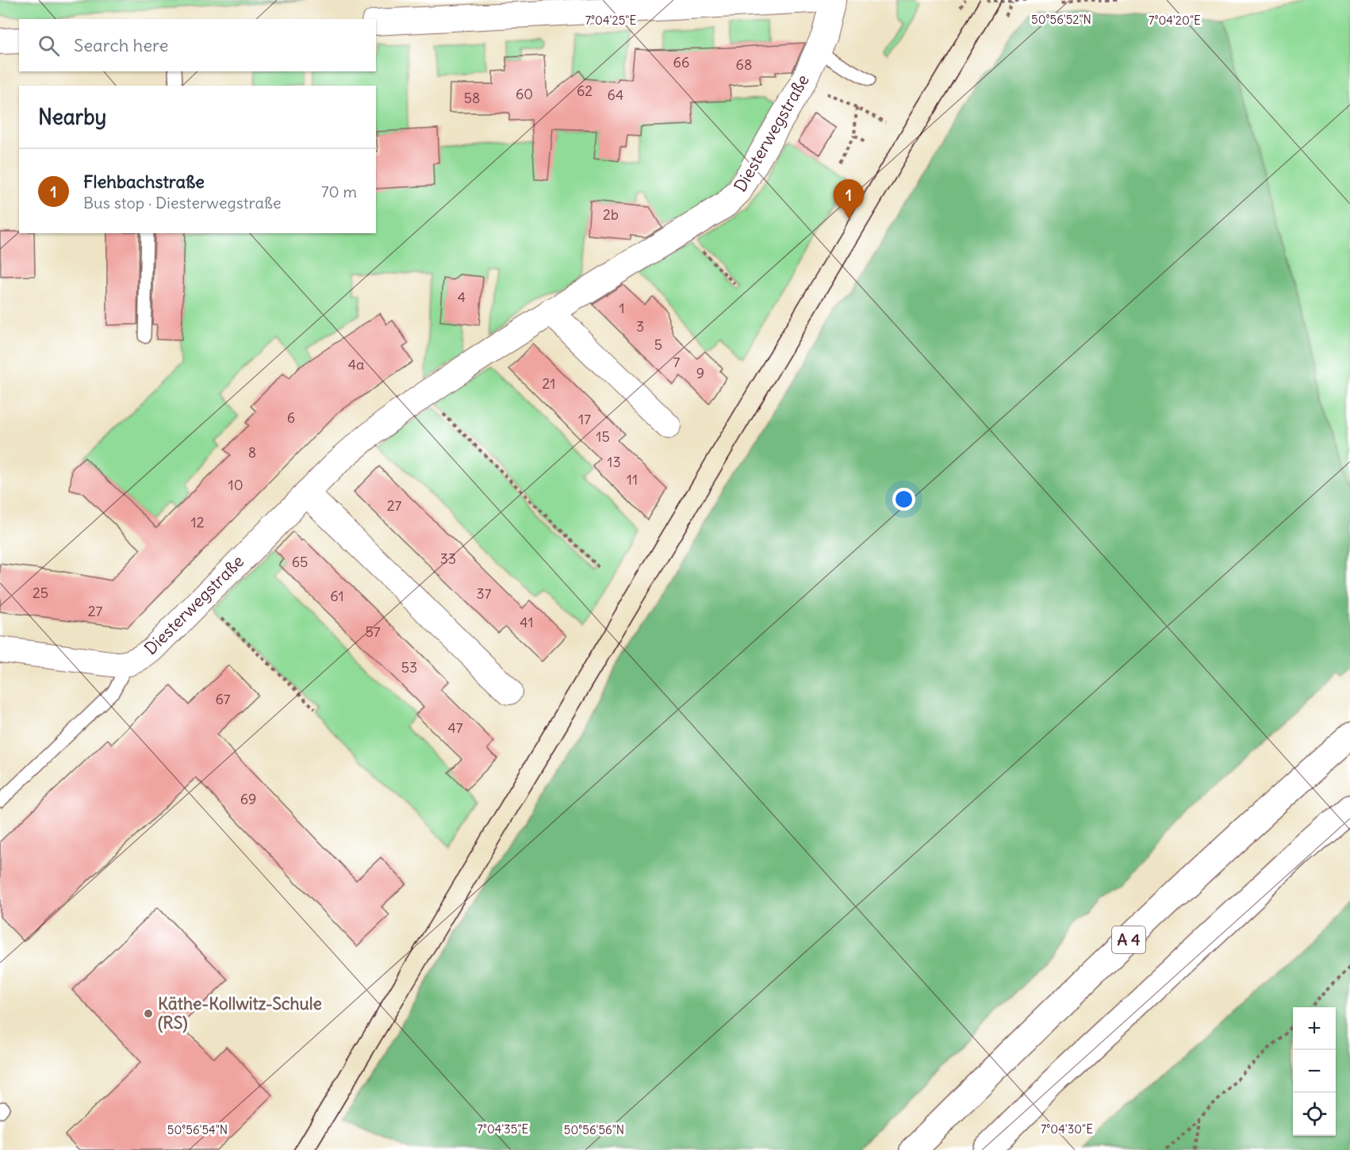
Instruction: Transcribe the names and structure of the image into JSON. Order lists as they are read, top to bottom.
{
  "streets": {
    "highway": ["A 4"],
    "street": ["Diesterwegstraße"]
  },
  "places": ["Käthe-Kollwitz-Schule (RS)"],
  "house_numbers": [
    "66",
    "68",
    "62",
    "60",
    "64",
    "58",
    "2b",
    "4",
    "1",
    "3",
    "5",
    "7",
    "4a",
    "9",
    "21",
    "6",
    "17",
    "15",
    "8",
    "13",
    "11",
    "10",
    "27",
    "12",
    "33",
    "65",
    "25",
    "37",
    "61",
    "27",
    "41",
    "57",
    "53",
    "67",
    "47",
    "69"
  ],
  "page": {
    "search": "Search here",
    "heading": "Nearby",
    "list": [
      {
        "mark": "1",
        "name": "Flehbachstraße",
        "note": "Bus stop · Diesterwegstraße",
        "value": "70 m"
      }
    ],
    "pins": "1",
    "map_buttons": ["+", "−"]
  },
  "coordinates": [
    "50°56'52\"N",
    "7°04'25\"E",
    "7°04'20\"E",
    "7°04'35\"E",
    "7°04'30\"E",
    "50°56'54\"N",
    "50°56'56\"N"
  ]
}
